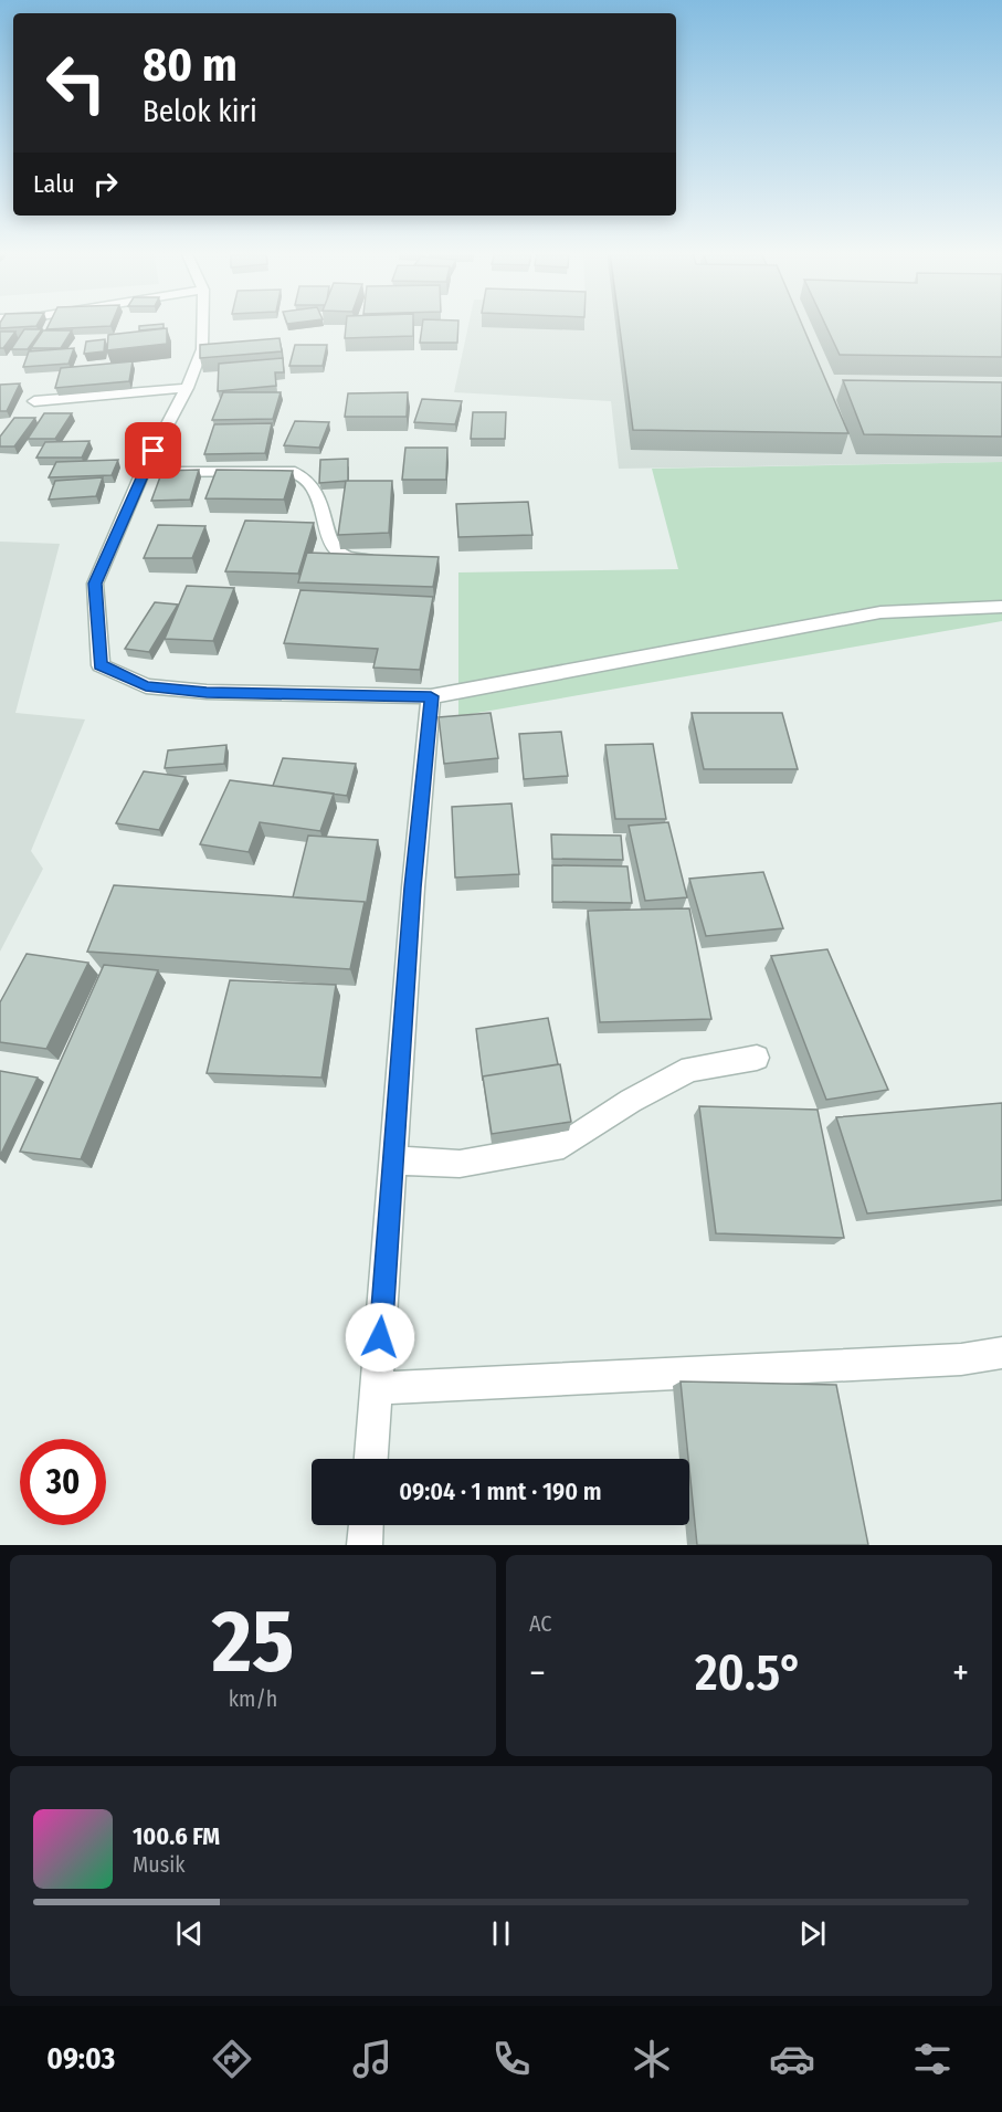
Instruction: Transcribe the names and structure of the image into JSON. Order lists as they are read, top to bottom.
{
  "page": {
    "turn": ["80 m", "Belok kiri"],
    "then": "Lalu",
    "limit": "30",
    "trip": "09:04 · 1 mnt · 190 m",
    "tile": [
      ["25", "km/h"],
      "AC"
    ],
    "heat": ["−", "20.5°", "+"],
    "song": ["100.6 FM", "Musik"],
    "tabs": "09:03"
  }
}
